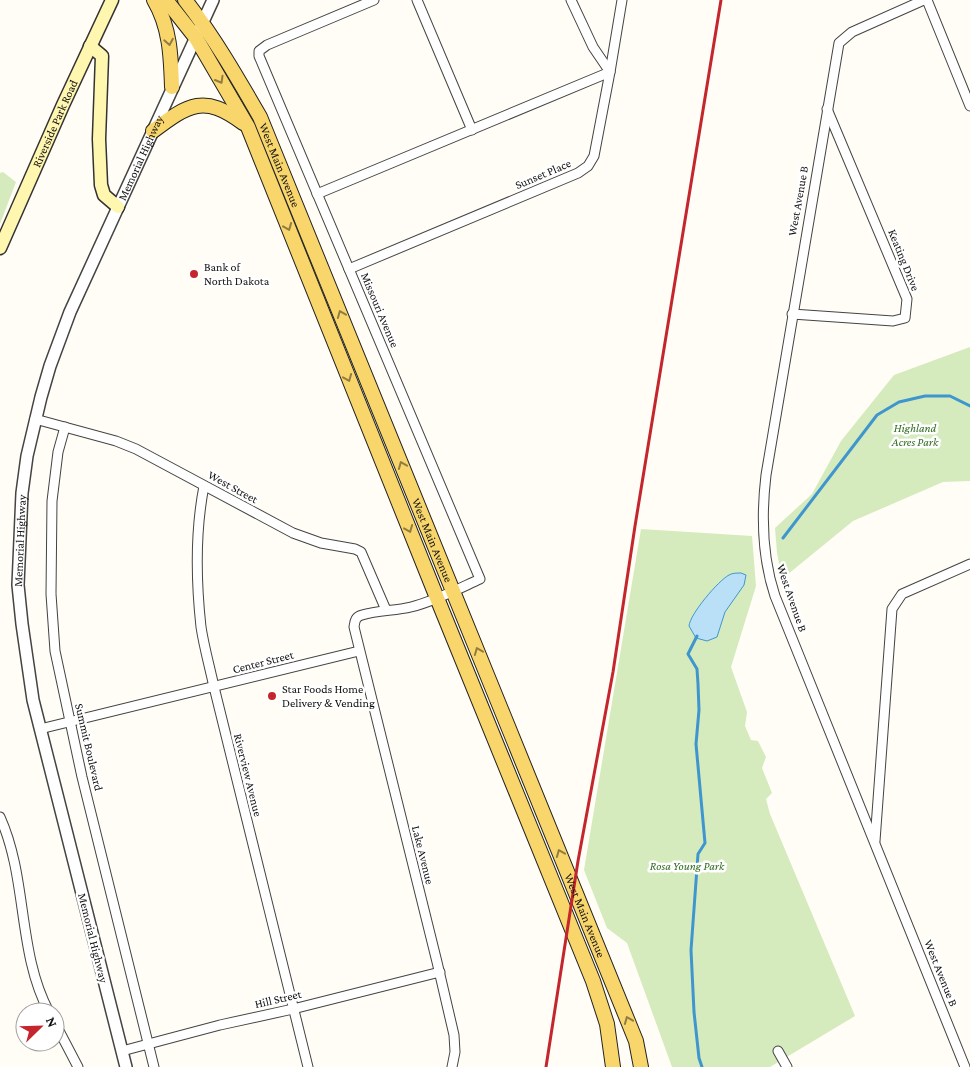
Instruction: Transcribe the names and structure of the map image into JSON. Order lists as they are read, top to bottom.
{
  "streets": {
    "main road": ["Riverside Park Road", "West Main Avenue"],
    "street": [
      "Memorial Highway",
      "Sunset Place",
      "West Avenue B",
      "Keating Drive",
      "Missouri Avenue",
      "West Street",
      "Center Street",
      "Summit Boulevard",
      "Riverview Avenue",
      "Lake Avenue",
      "Hill Street"
    ]
  },
  "crossings": [
    ["Memorial Highway", "West Main Avenue"],
    ["Memorial Highway", "West Street"],
    ["Memorial Highway", "Center Street"],
    ["Memorial Highway", "Hill Street"],
    ["West Main Avenue", "Missouri Avenue"],
    ["Sunset Place", "Missouri Avenue"],
    ["West Avenue B", "Keating Drive"],
    ["West Street", "Summit Boulevard"],
    ["West Street", "Riverview Avenue"],
    ["Center Street", "Summit Boulevard"],
    ["Center Street", "Riverview Avenue"],
    ["Center Street", "Lake Avenue"],
    ["Summit Boulevard", "Hill Street"],
    ["Riverview Avenue", "Hill Street"],
    ["Lake Avenue", "Hill Street"]
  ],
  "parks": ["Highland Acres Park", "Rosa Young Park"],
  "places": ["Bank of North Dakota", "Star Foods Home Delivery & Vending"],
  "north": "top right"
}
